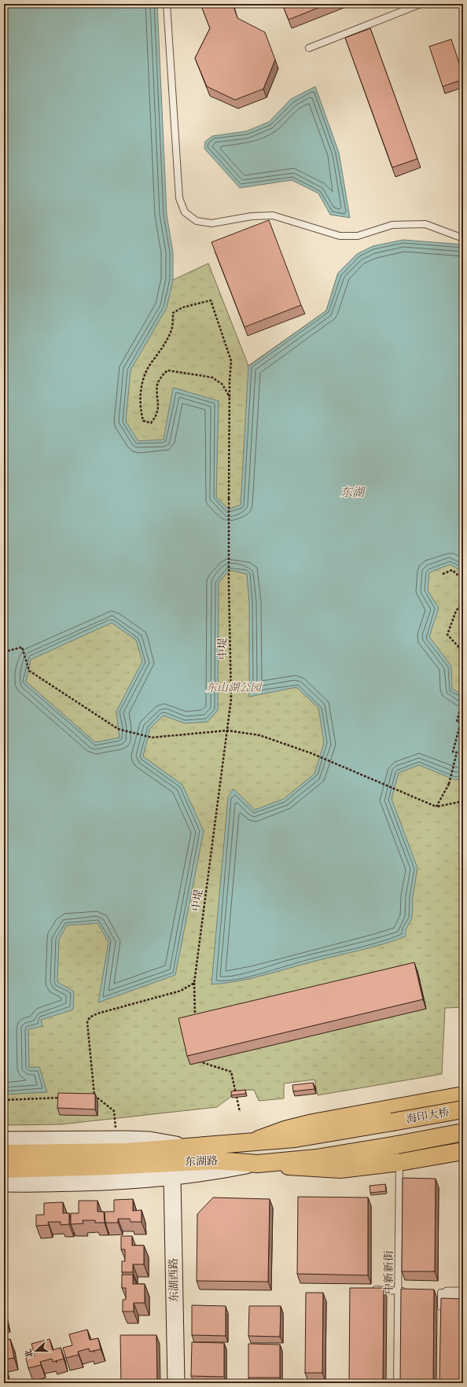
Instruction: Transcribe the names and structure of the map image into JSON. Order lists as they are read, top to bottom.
{
  "streets": {
    "main road": ["海印大桥", "东湖路", "东湖西路"],
    "lane": ["中新新街"],
    "path": ["中堤"]
  },
  "crossings": [
    ["海印大桥", "东湖路"]
  ],
  "water": ["东湖"],
  "parks": ["东山湖公园"],
  "north": "left"
}
